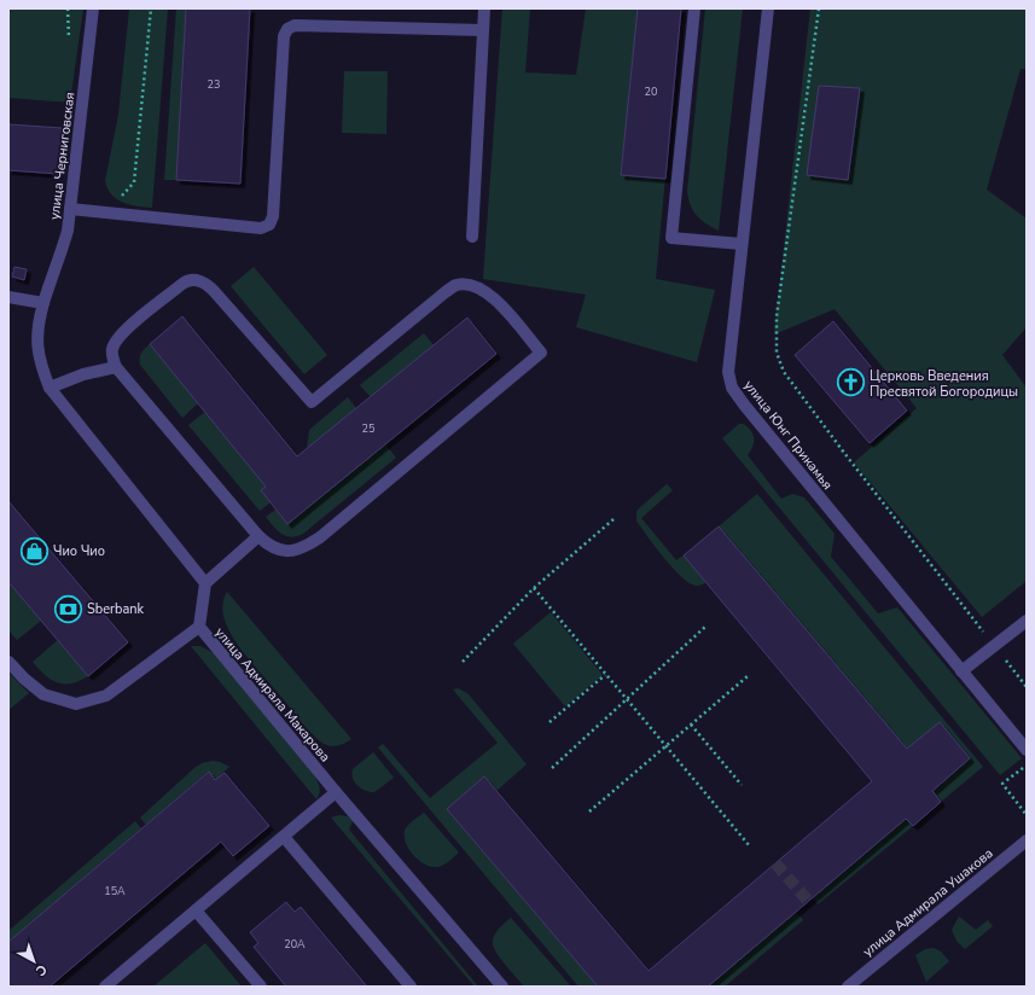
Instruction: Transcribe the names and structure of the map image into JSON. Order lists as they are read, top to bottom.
{
  "streets": {
    "street": [
      "улица Черниговская",
      "улица Юнг Прикамья",
      "улица Адмирала Макарова",
      "улица Адмирала Ушакова"
    ]
  },
  "places": {
    "church": ["Церковь Введения Пресвятой Богородицы"],
    "shop": ["Чио Чио"],
    "bank": ["Sberbank"]
  },
  "house_numbers": [
    "23",
    "20",
    "25",
    "15А",
    "20А"
  ],
  "north": "bottom right"
}
